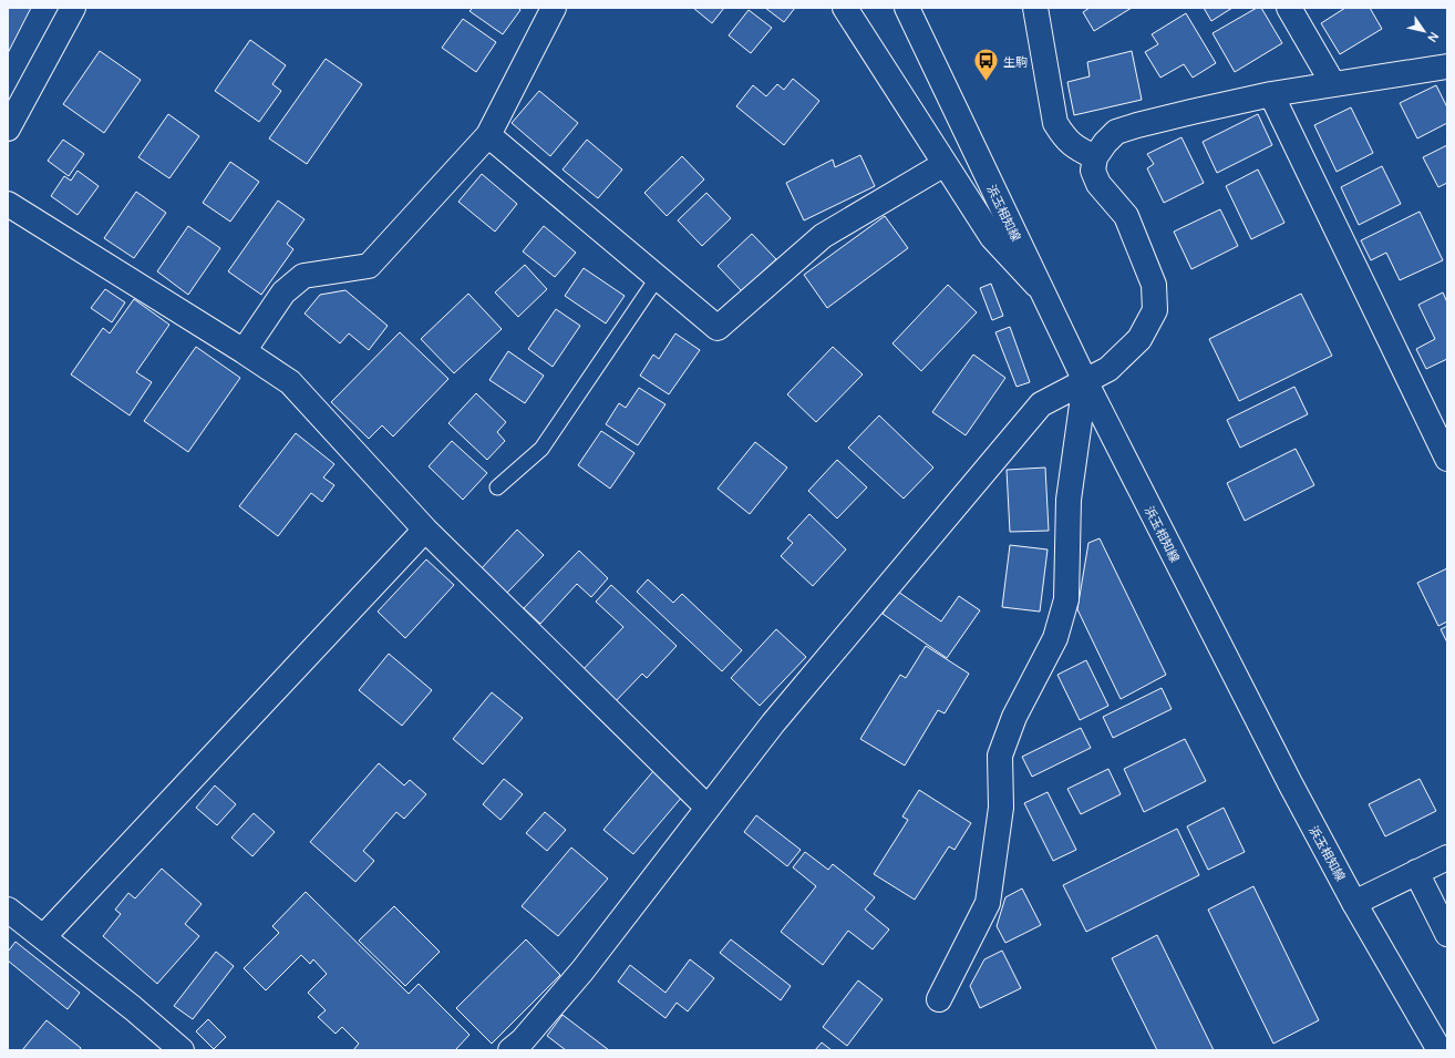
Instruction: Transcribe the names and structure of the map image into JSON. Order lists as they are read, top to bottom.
{
  "streets": {
    "street": ["浜玉相知線"]
  },
  "places": {
    "bus stop": ["生駒"]
  },
  "north": "bottom right"
}
